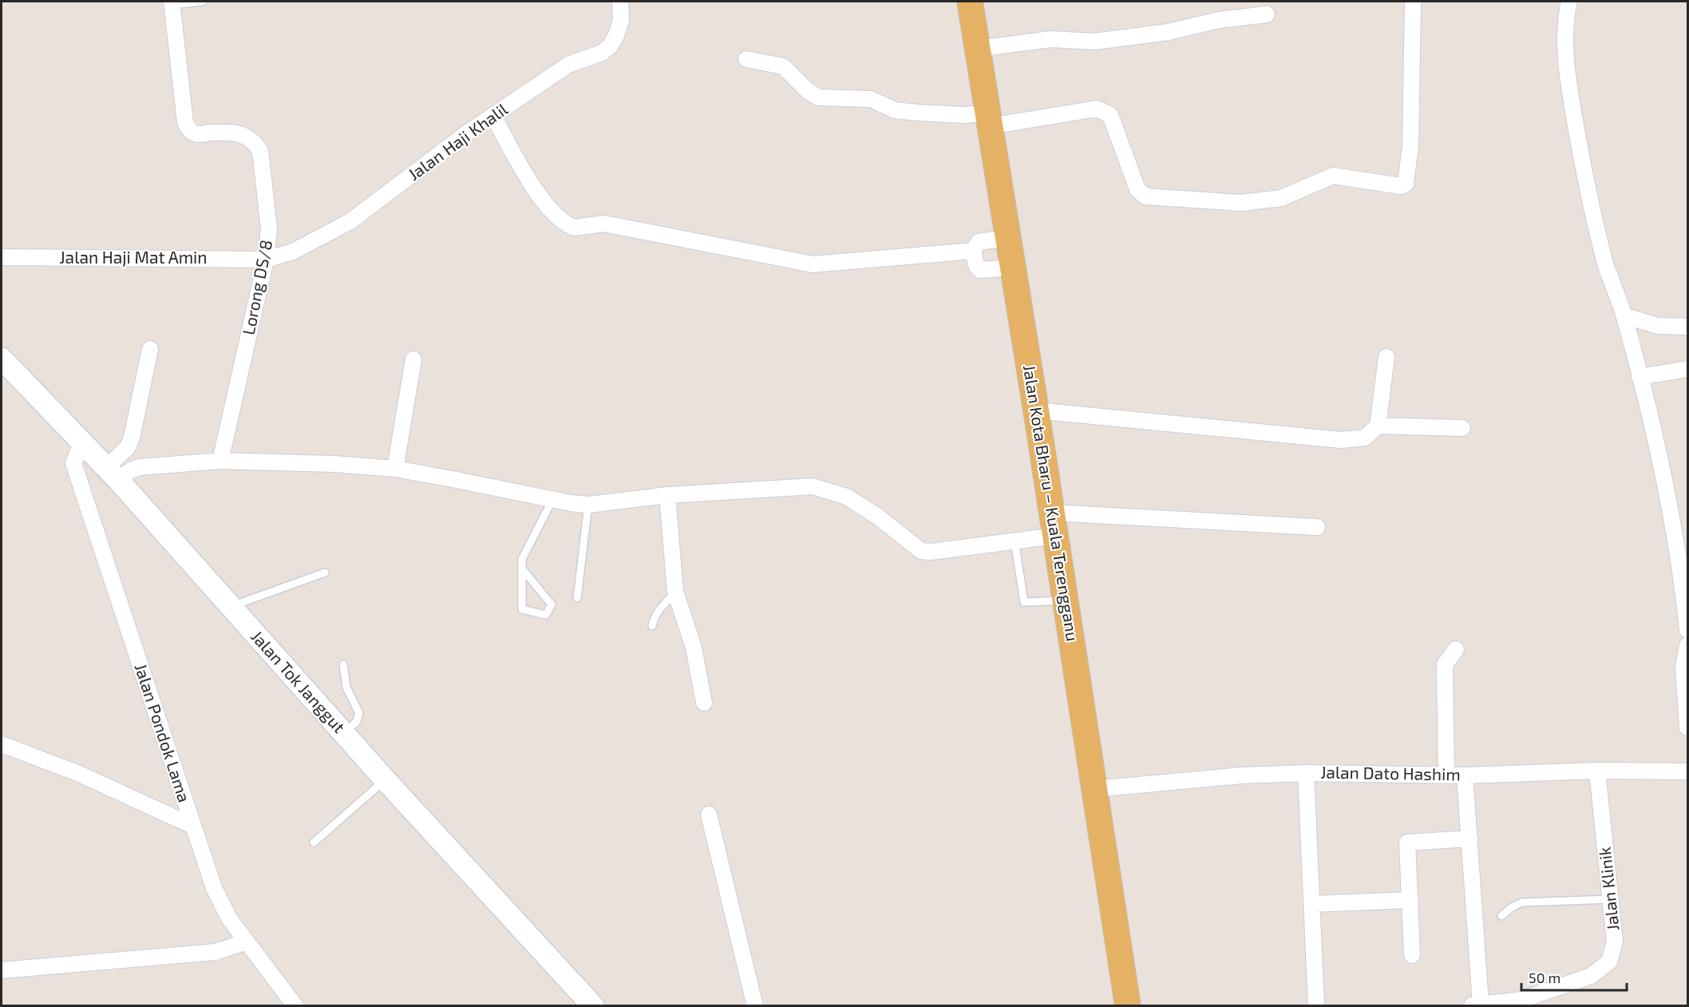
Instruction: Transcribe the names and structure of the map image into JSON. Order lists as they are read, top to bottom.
{
  "streets": {
    "main road": ["Jalan Kota Bharu – Kuala Terengganu", "Jalan Tok Janggut"],
    "street": [
      "Jalan Haji Khalil",
      "Jalan Haji Mat Amin",
      "Lorong DS/8",
      "Jalan Pondok Lama",
      "Jalan Dato Hashim",
      "Jalan Klinik"
    ]
  },
  "crossings": [
    ["Jalan Haji Khalil", "Jalan Haji Mat Amin"],
    ["Jalan Haji Khalil", "Lorong DS/8"],
    ["Jalan Haji Mat Amin", "Lorong DS/8"],
    ["Jalan Kota Bharu – Kuala Terengganu", "Jalan Dato Hashim"],
    ["Jalan Tok Janggut", "Jalan Pondok Lama"],
    ["Jalan Dato Hashim", "Jalan Klinik"]
  ],
  "scale_bar": "50 m"
}
